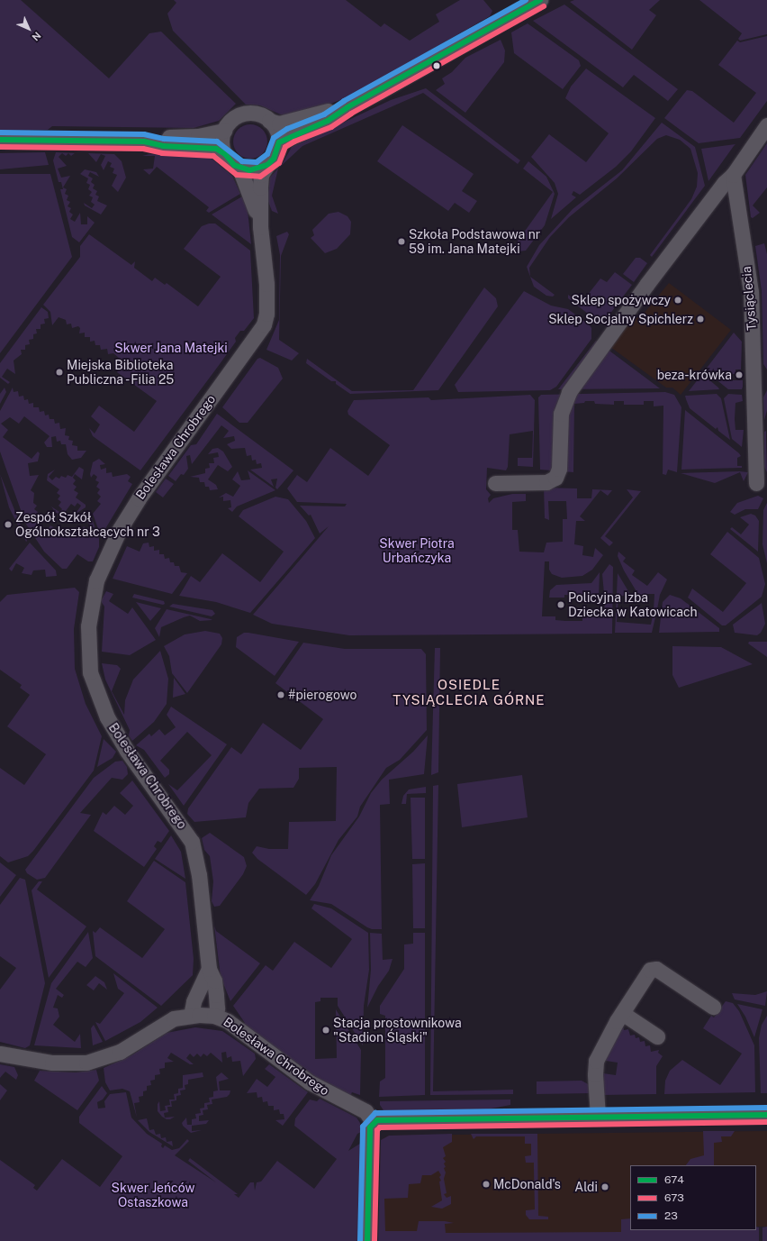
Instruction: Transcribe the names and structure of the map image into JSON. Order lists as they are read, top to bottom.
{
  "streets": {
    "street": ["Tysiąclecia", "Bolesława Chrobrego"]
  },
  "districts": ["OSIEDLE TYSIĄCLECIA GÓRNE"],
  "parks": ["Skwer Jana Matejki", "Skwer Piotra Urbańczyka", "Skwer Jeńców Ostaszkowa"],
  "places": [
    "Szkoła Podstawowa nr 59 im. Jana Matejki",
    "Sklep spożywczy",
    "Sklep Socjalny Spichlerz",
    "Miejska Biblioteka Publiczna - Filia 25",
    "beza-krówka",
    "Zespół Szkół Ogólnokształcących nr 3",
    "Policyjna Izba Dziecka w Katowicach",
    "#pierogowo",
    "Stacja prostownikowa \"Stadion Śląski\"",
    "McDonald's",
    "Aldi"
  ],
  "lines": ["transit line 674", "transit line 23", "transit line 673"],
  "legend": ["674", "673", "23"],
  "north": "bottom right"
}
